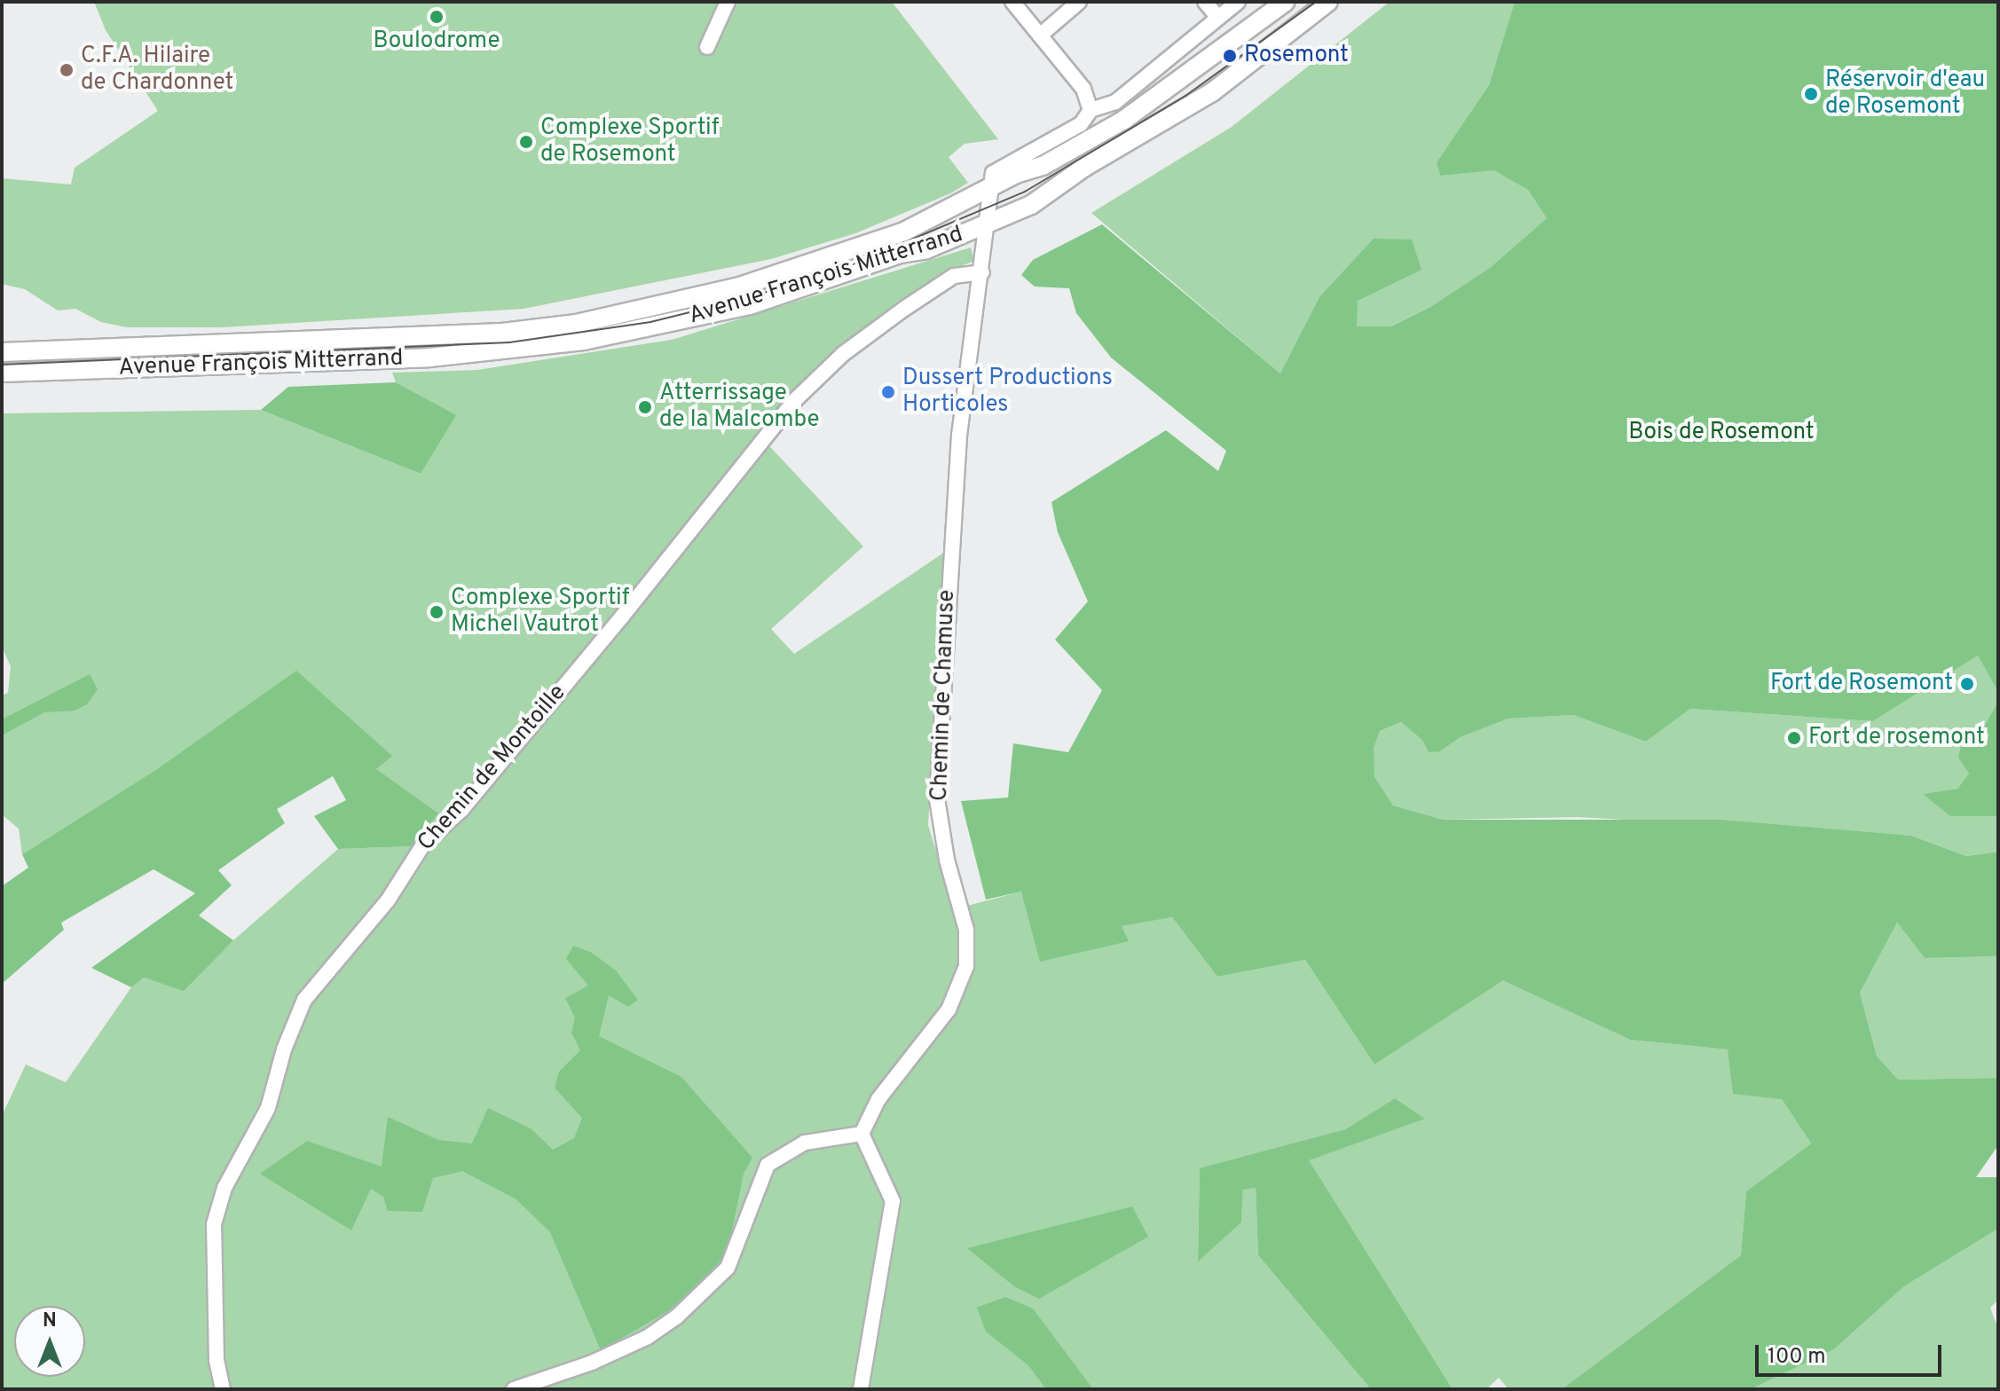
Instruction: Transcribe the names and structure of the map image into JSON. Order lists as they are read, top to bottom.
{
  "streets": {
    "main road": ["Avenue François Mitterrand"],
    "street": ["Chemin de Chamuse", "Chemin de Montoille"]
  },
  "crossings": [
    ["Avenue François Mitterrand", "Chemin de Chamuse"],
    ["Chemin de Chamuse", "Chemin de Montoille"]
  ],
  "parks": ["Bois de Rosemont"],
  "places": [
    "Boulodrome",
    "Rosemont",
    "C.F.A. Hilaire de Chardonnet",
    "Réservoir d'eau de Rosemont",
    "Complexe Sportif de Rosemont",
    "Dussert Productions Horticoles",
    "Atterrissage de la Malcombe",
    "Complexe Sportif Michel Vautrot",
    "Fort de Rosemont",
    "Fort de rosemont"
  ],
  "scale_bar": "100 m",
  "north": "top"
}
